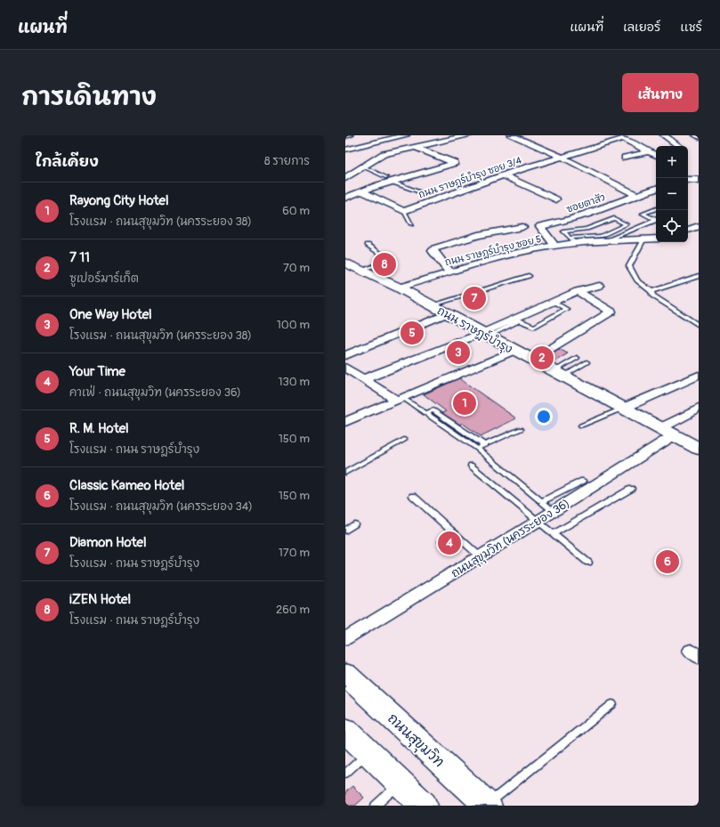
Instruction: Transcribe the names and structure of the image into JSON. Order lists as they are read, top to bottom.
{
  "streets": {
    "main road": ["ถนนสุขุมวิท"],
    "street": [
      "ถนน ราษฎร์บำรุง ซอย 3/4",
      "ซอยตาสัว",
      "ถนน ราษฎร์บำรุง ซอย 5",
      "ถนน ราษฎร์บำรุง",
      "ถนนสุขุมวิท (นครระยอง 36)"
    ]
  },
  "crossings": [
    ["ซอยตาสัว", "ถนน ราษฎร์บำรุง ซอย 5"],
    ["ถนน ราษฎร์บำรุง ซอย 5", "ถนน ราษฎร์บำรุง"],
    ["ถนน ราษฎร์บำรุง", "ถนนสุขุมวิท (นครระยอง 36)"]
  ],
  "page": {
    "header": "แผนที่",
    "nav": ["แผนที่", "เลเยอร์", "แชร์"],
    "title": "การเดินทาง",
    "buttons": "เส้นทาง",
    "heading": ["ใกล้เคียง", "8 รายการ"],
    "map_buttons": ["+", "−"],
    "list": [
      {
        "mark": "1",
        "name": "Rayong City Hotel",
        "note": "โรงแรม · ถนนสุขุมวิท (นครระยอง 38)",
        "value": "60 m"
      },
      {
        "mark": "2",
        "name": "7 11",
        "note": "ซูเปอร์มาร์เก็ต",
        "value": "70 m"
      },
      {
        "mark": "3",
        "name": "One Way Hotel",
        "note": "โรงแรม · ถนนสุขุมวิท (นครระยอง 38)",
        "value": "100 m"
      },
      {
        "mark": "4",
        "name": "Your Time",
        "note": "คาเฟ่ · ถนนสุขุมวิท (นครระยอง 36)",
        "value": "130 m"
      },
      {
        "mark": "5",
        "name": "R. M. Hotel",
        "note": "โรงแรม · ถนน ราษฎร์บำรุง",
        "value": "150 m"
      },
      {
        "mark": "6",
        "name": "Classic Kameo Hotel",
        "note": "โรงแรม · ถนนสุขุมวิท (นครระยอง 34)",
        "value": "150 m"
      },
      {
        "mark": "7",
        "name": "Diamon Hotel",
        "note": "โรงแรม · ถนน ราษฎร์บำรุง",
        "value": "170 m"
      },
      {
        "mark": "8",
        "name": "iZEN Hotel",
        "note": "โรงแรม · ถนน ราษฎร์บำรุง",
        "value": "260 m"
      }
    ],
    "pins": [
      "8",
      "7",
      "5",
      "3",
      "2",
      "1",
      "4",
      "6"
    ]
  }
}
